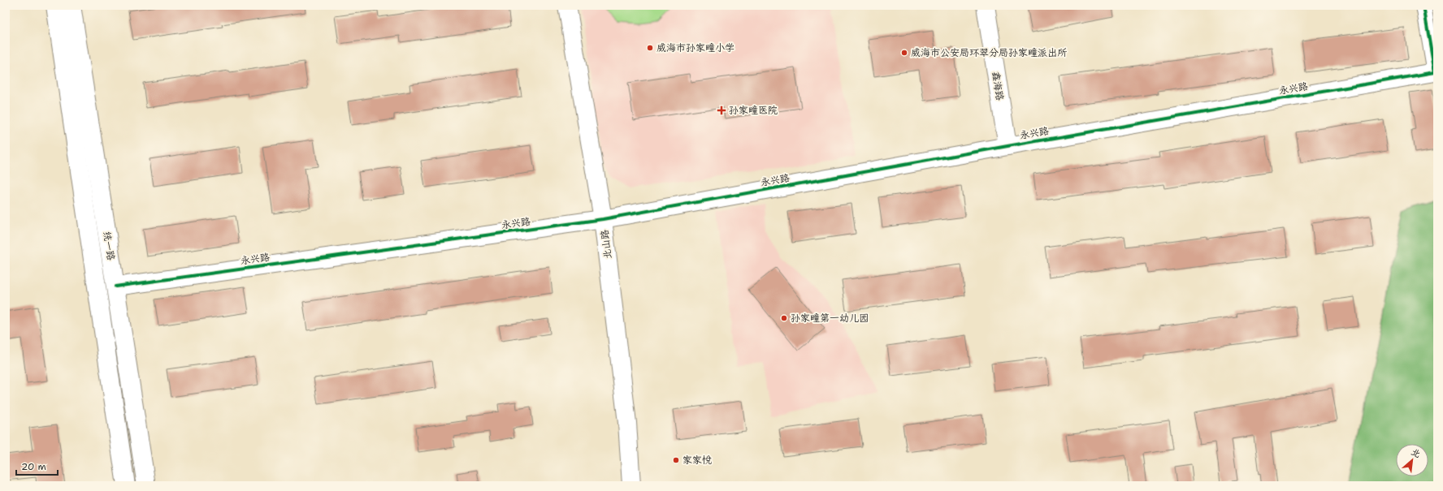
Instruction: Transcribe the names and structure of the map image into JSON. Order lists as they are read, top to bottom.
{
  "streets": {
    "street": [
      "鑫海路",
      "永兴路",
      "北山路",
      "统一路"
    ]
  },
  "crossings": [
    ["鑫海路", "永兴路"],
    ["永兴路", "北山路"],
    ["永兴路", "统一路"]
  ],
  "places": {
    "other": [
      "威海市孙家疃小学",
      "威海市公安局环翠分局孙家疃派出所",
      "孙家疃第一幼儿园",
      "家家悦"
    ],
    "health": ["孙家疃医院"]
  },
  "scale_bar": "20 m",
  "north": "top right"
}
